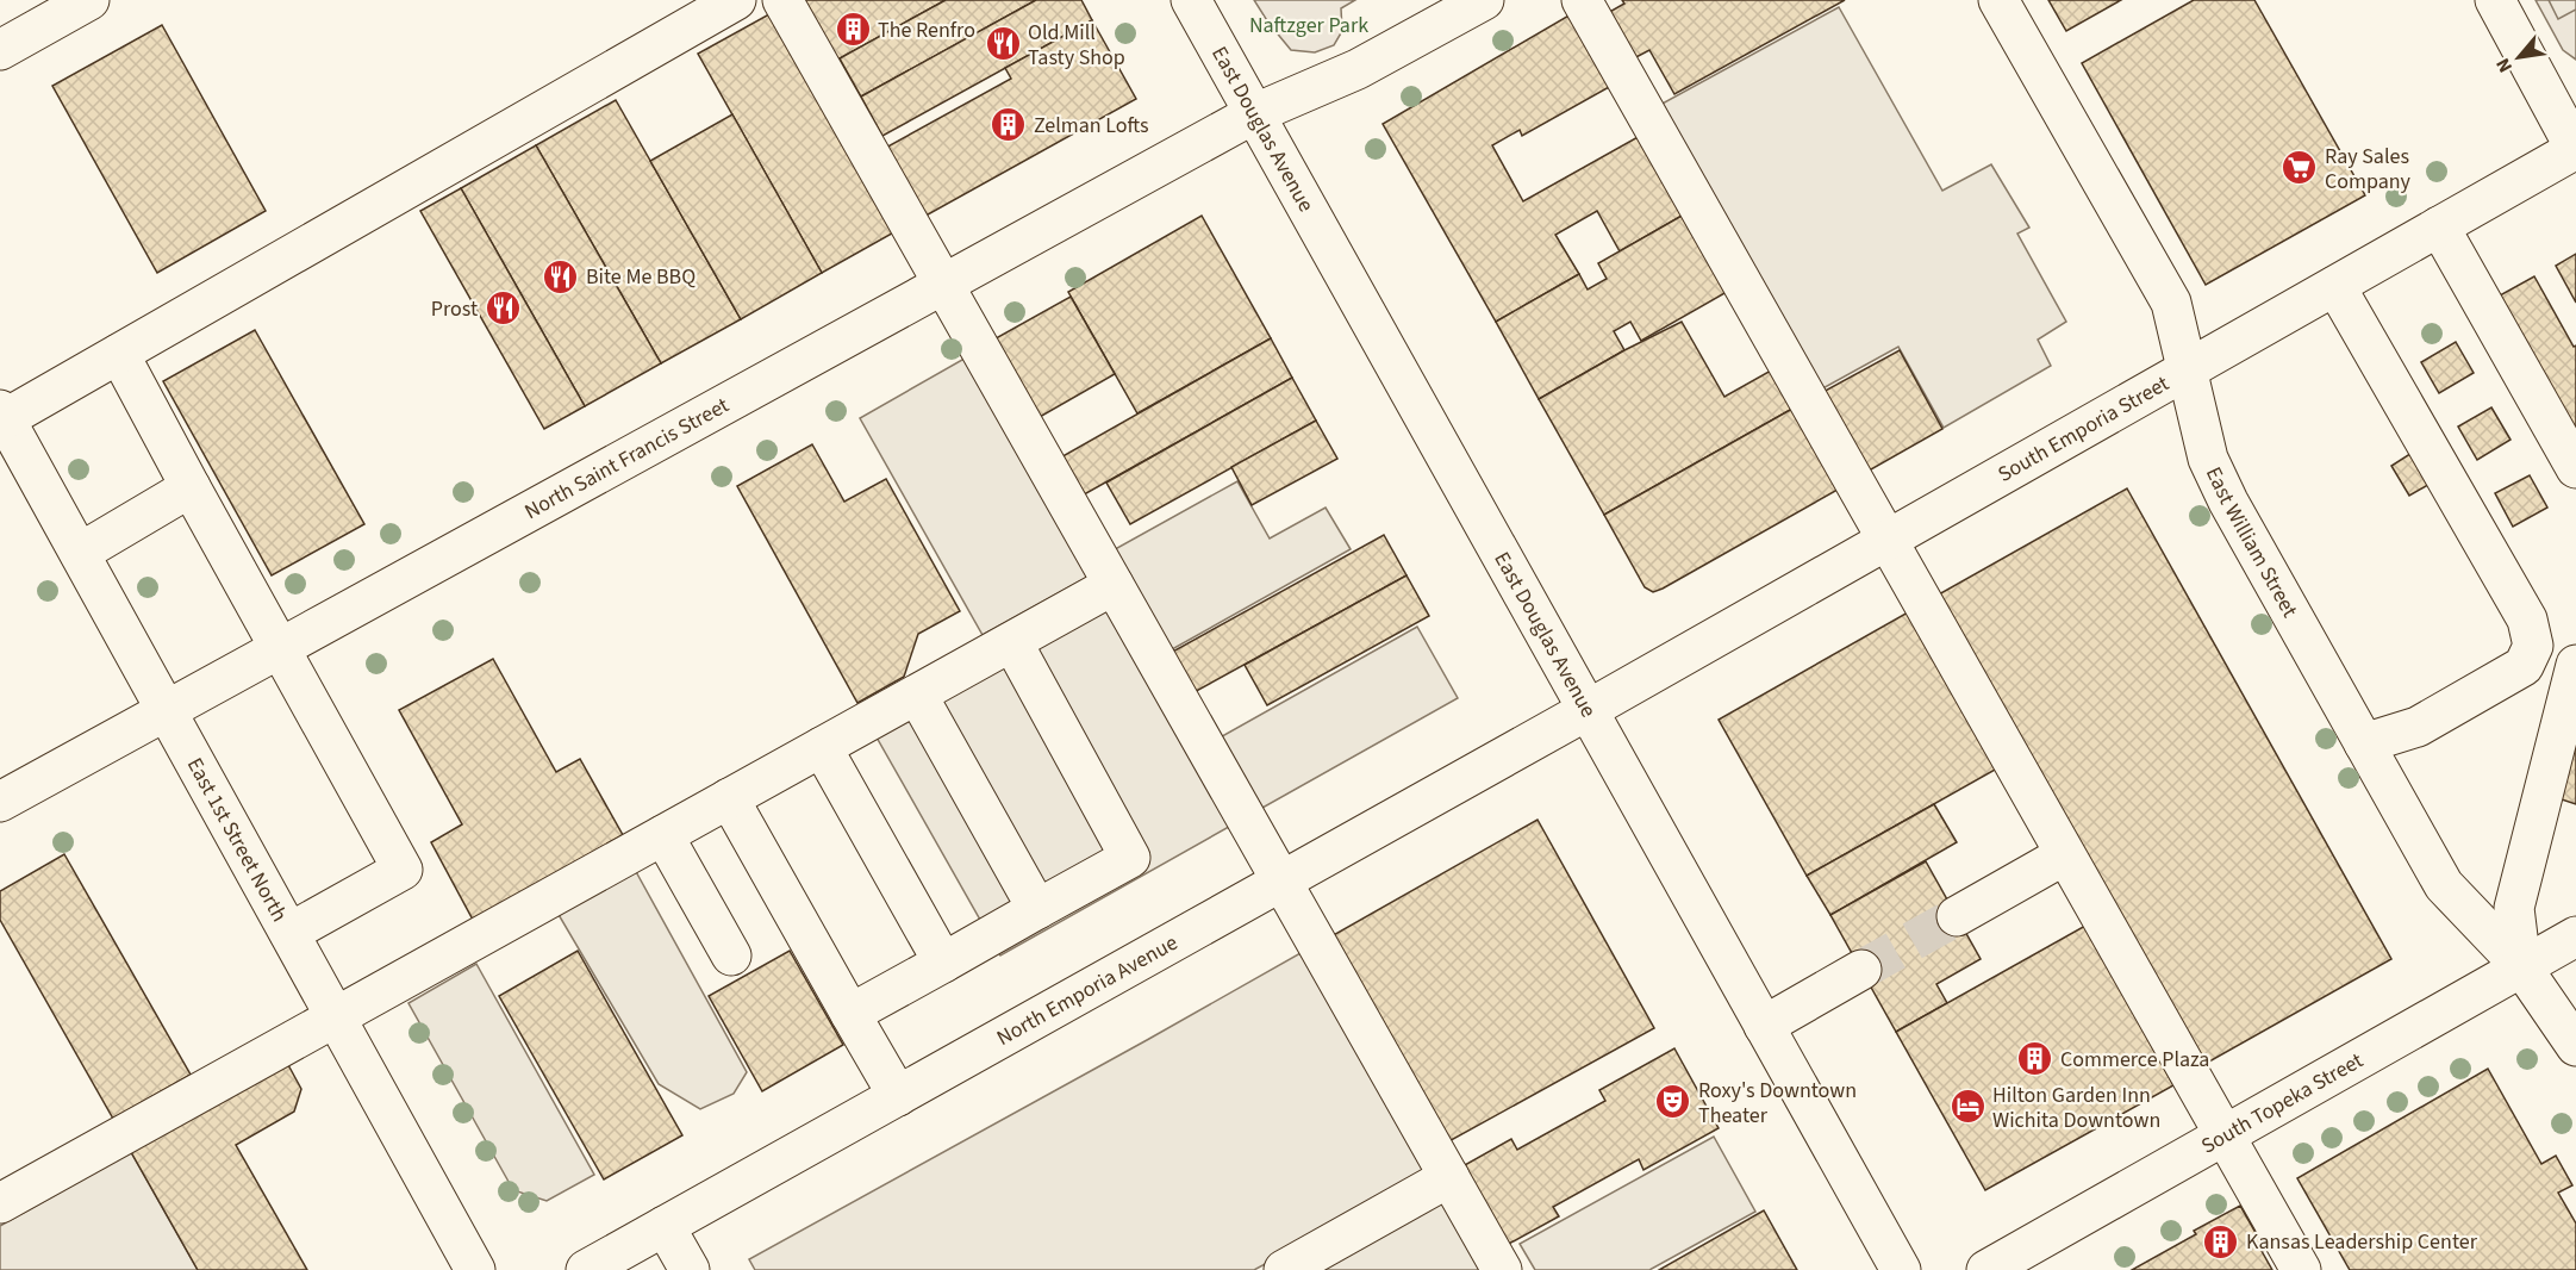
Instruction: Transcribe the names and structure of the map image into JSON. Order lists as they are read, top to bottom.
{
  "streets": {
    "street": [
      "East Douglas Avenue",
      "South Emporia Street",
      "North Saint Francis Street",
      "East William Street",
      "East 1st Street North",
      "North Emporia Avenue",
      "South Topeka Street"
    ]
  },
  "crossings": [
    ["East Douglas Avenue", "South Emporia Street"],
    ["East Douglas Avenue", "North Saint Francis Street"],
    ["East Douglas Avenue", "North Emporia Avenue"],
    ["South Emporia Street", "East William Street"],
    ["South Emporia Street", "North Emporia Avenue"],
    ["North Saint Francis Street", "East 1st Street North"],
    ["East William Street", "South Topeka Street"]
  ],
  "parks": ["Naftzger Park"],
  "places": {
    "building": [
      "The Renfro",
      "Zelman Lofts",
      "Commerce Plaza",
      "Kansas Leadership Center"
    ],
    "restaurant": ["Old Mill Tasty Shop", "Bite Me BBQ", "Prost"],
    "supermarket": ["Ray Sales Company"],
    "theatre": ["Roxy's Downtown Theater"],
    "hotel": ["Hilton Garden Inn Wichita Downtown"]
  },
  "north": "bottom left"
}
